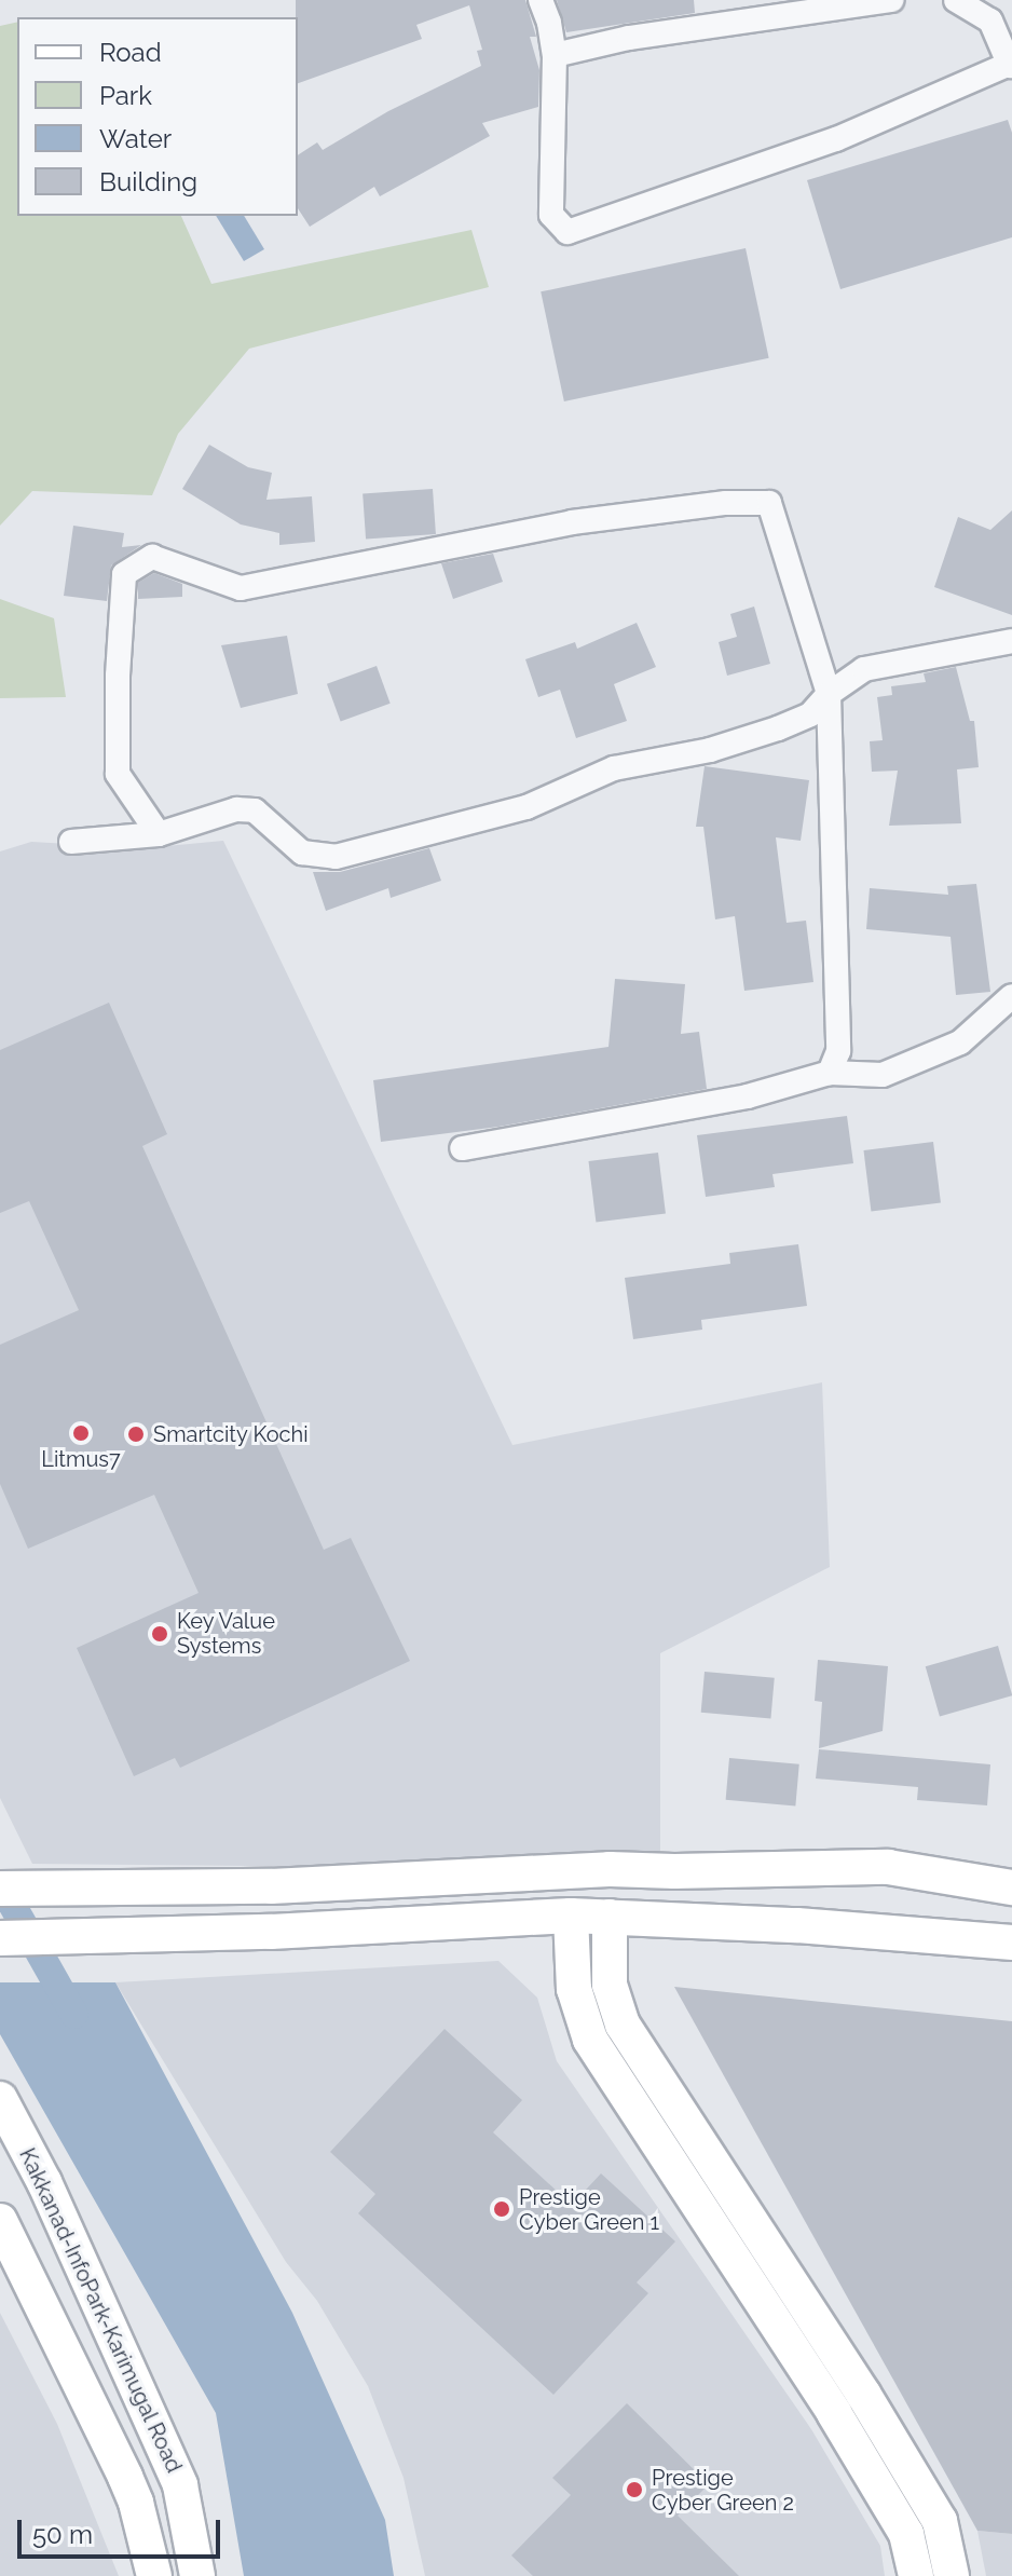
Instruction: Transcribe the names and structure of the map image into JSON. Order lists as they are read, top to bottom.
{
  "streets": {
    "street": ["Kakkanad-InfoPark-Karimugal Road"]
  },
  "places": [
    "Litmus7",
    "Smartcity Kochi",
    "Key Value Systems",
    "Prestige Cyber Green 1",
    "Prestige Cyber Green 2"
  ],
  "legend": [
    "Road",
    "Park",
    "Water",
    "Building"
  ],
  "scale_bar": "50 m"
}
